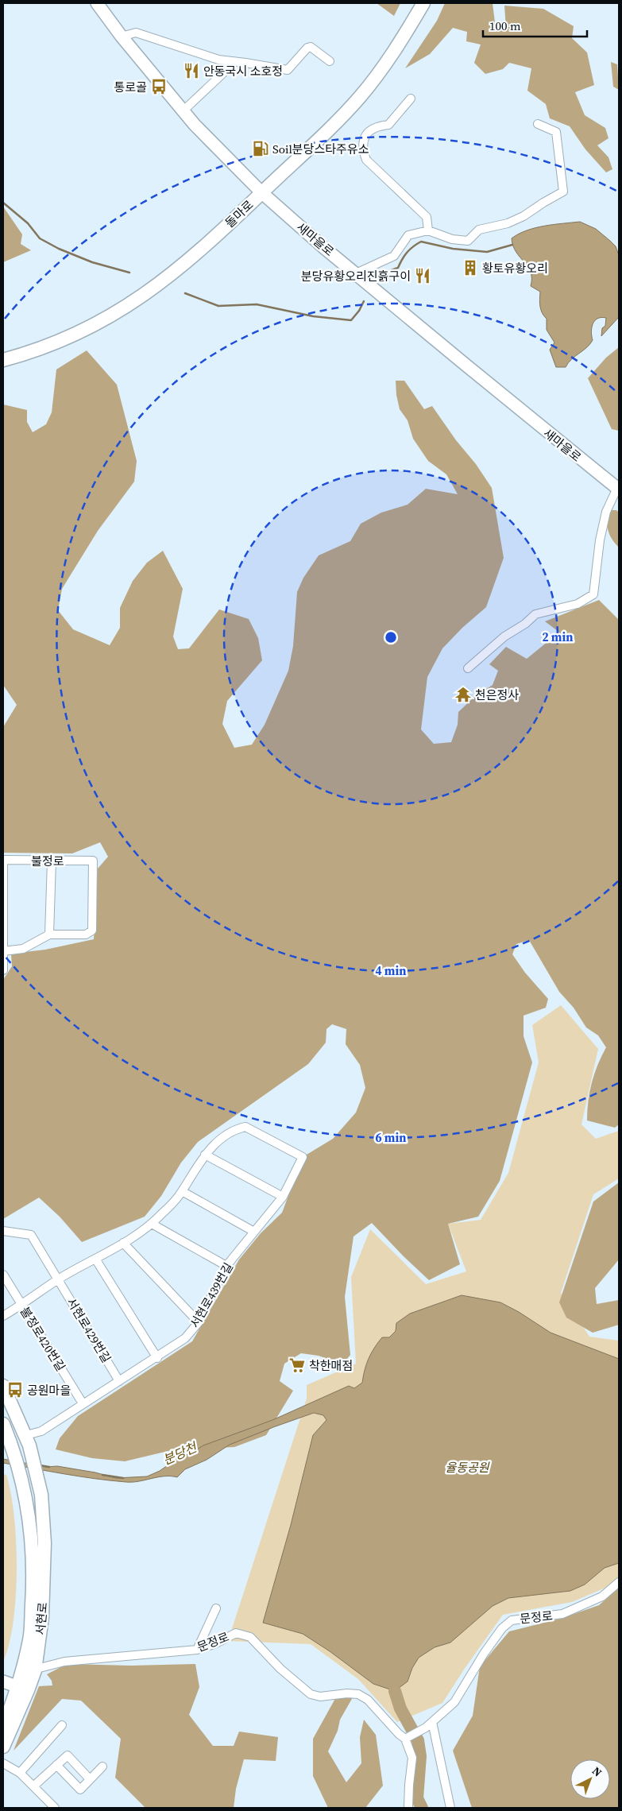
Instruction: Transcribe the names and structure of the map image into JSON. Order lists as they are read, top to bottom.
{
  "streets": {
    "main road": ["돌마로", "서현로"],
    "street": [
      "새마을로",
      "불정로",
      "서현로439번길",
      "서현로429번길",
      "불정로420번길",
      "문정로"
    ]
  },
  "crossings": [
    ["돌마로", "새마을로"],
    ["서현로439번길", "서현로429번길"],
    ["서현로439번길", "불정로420번길"],
    ["서현로439번길", "서현로"],
    ["문정로", "서현로"]
  ],
  "water": ["분당천"],
  "parks": ["율동공원"],
  "places": {
    "restaurant": ["안동국시 소호정", "분당유황오리진흙구이"],
    "bus stop": ["통로골", "공원마을"],
    "fuel station": ["Soil분당스타주유소"],
    "building": ["황토유황오리"],
    "temple": ["천은정사"],
    "supermarket": ["착한매점"]
  },
  "scale_bar": "100 m",
  "north": "top right",
  "rings": ["2 min", "4 min", "6 min"]
}
